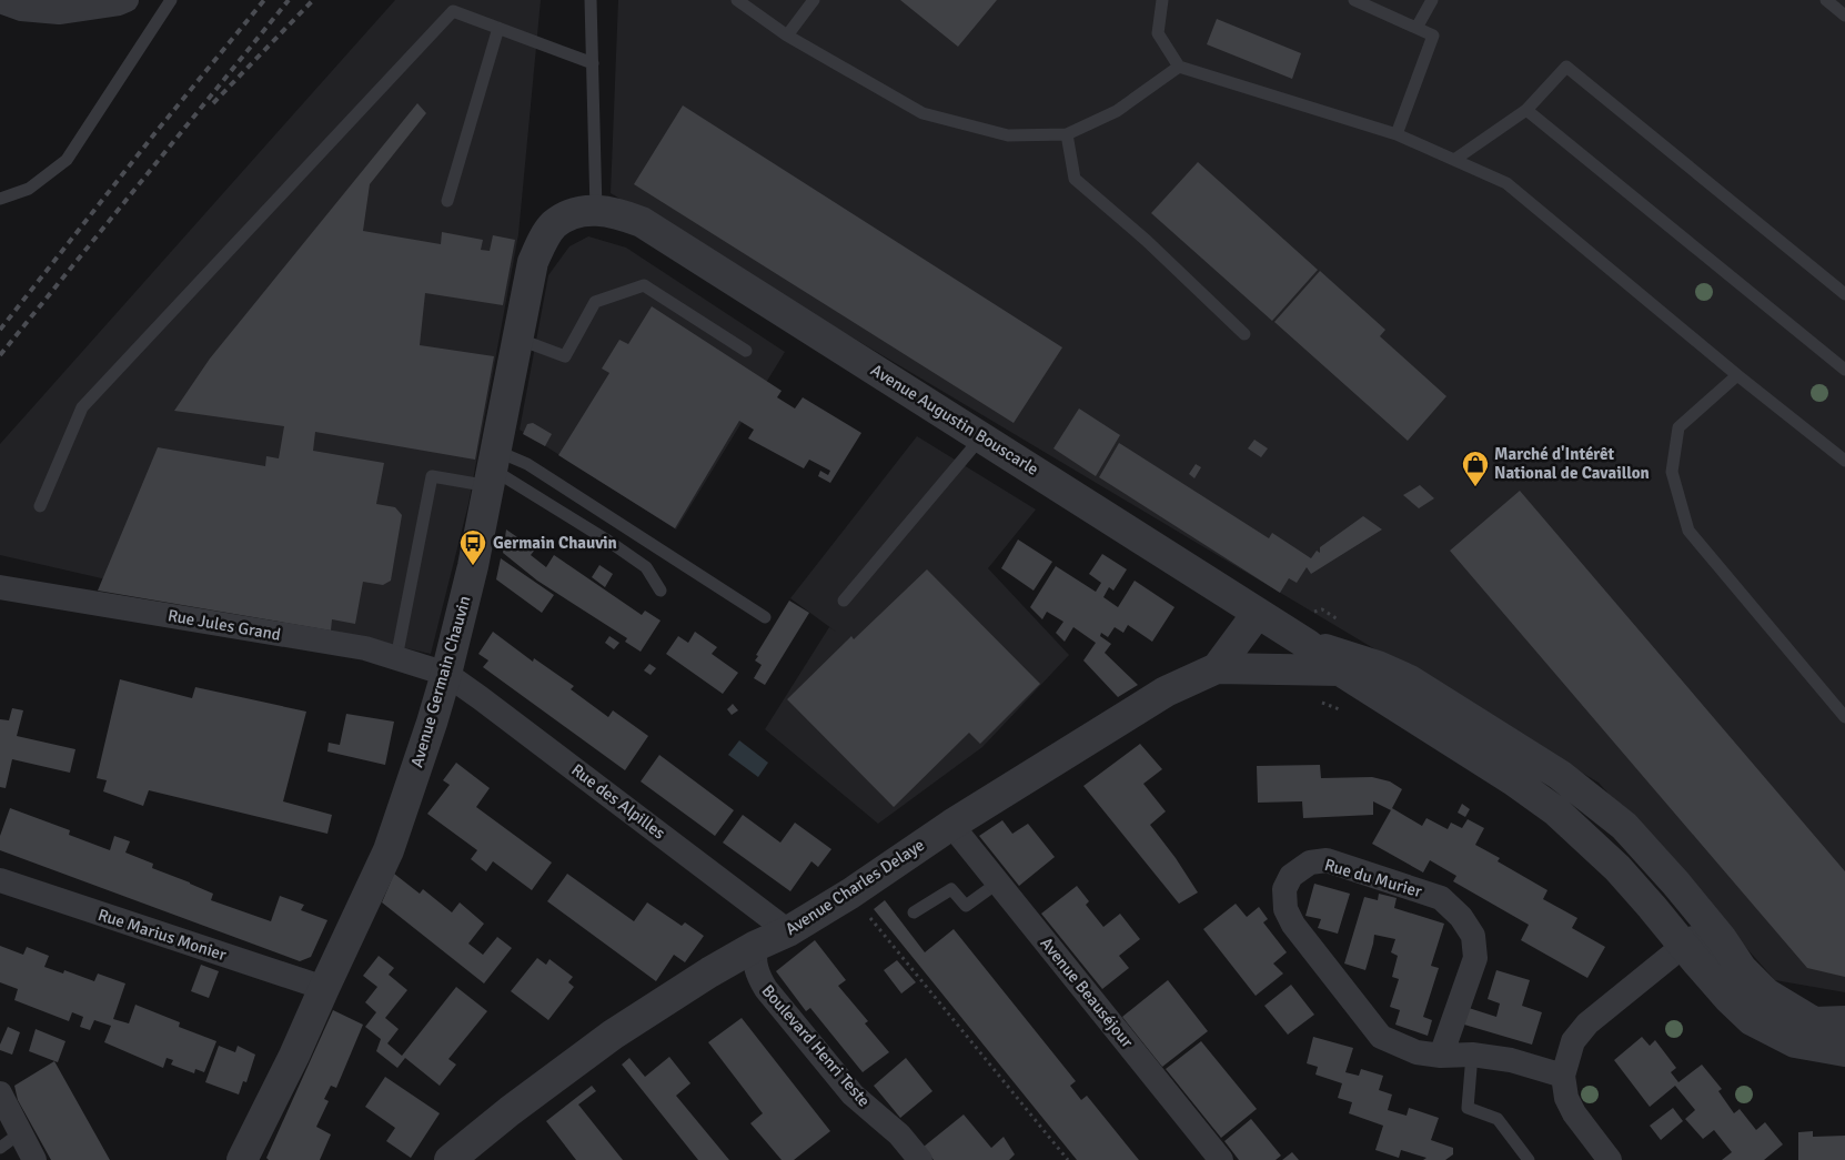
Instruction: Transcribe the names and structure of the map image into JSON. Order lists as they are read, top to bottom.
{
  "streets": {
    "street": [
      "Avenue Augustin Bouscarle",
      "Rue Jules Grand",
      "Avenue Germain Chauvin",
      "Rue des Alpilles",
      "Rue du Murier",
      "Avenue Charles Delaye",
      "Rue Marius Monier",
      "Avenue Beauséjour",
      "Boulevard Henri Teste"
    ]
  },
  "crossings": [
    ["Avenue Augustin Bouscarle", "Avenue Germain Chauvin"],
    ["Avenue Augustin Bouscarle", "Avenue Charles Delaye"],
    ["Rue Jules Grand", "Avenue Germain Chauvin"],
    ["Rue Jules Grand", "Rue des Alpilles"],
    ["Avenue Germain Chauvin", "Rue des Alpilles"],
    ["Avenue Germain Chauvin", "Rue Marius Monier"],
    ["Rue des Alpilles", "Avenue Charles Delaye"],
    ["Avenue Charles Delaye", "Avenue Beauséjour"],
    ["Avenue Charles Delaye", "Boulevard Henri Teste"]
  ],
  "places": {
    "shop": ["Marché d'Intérêt National de Cavaillon"],
    "bus stop": ["Germain Chauvin"]
  }
}
